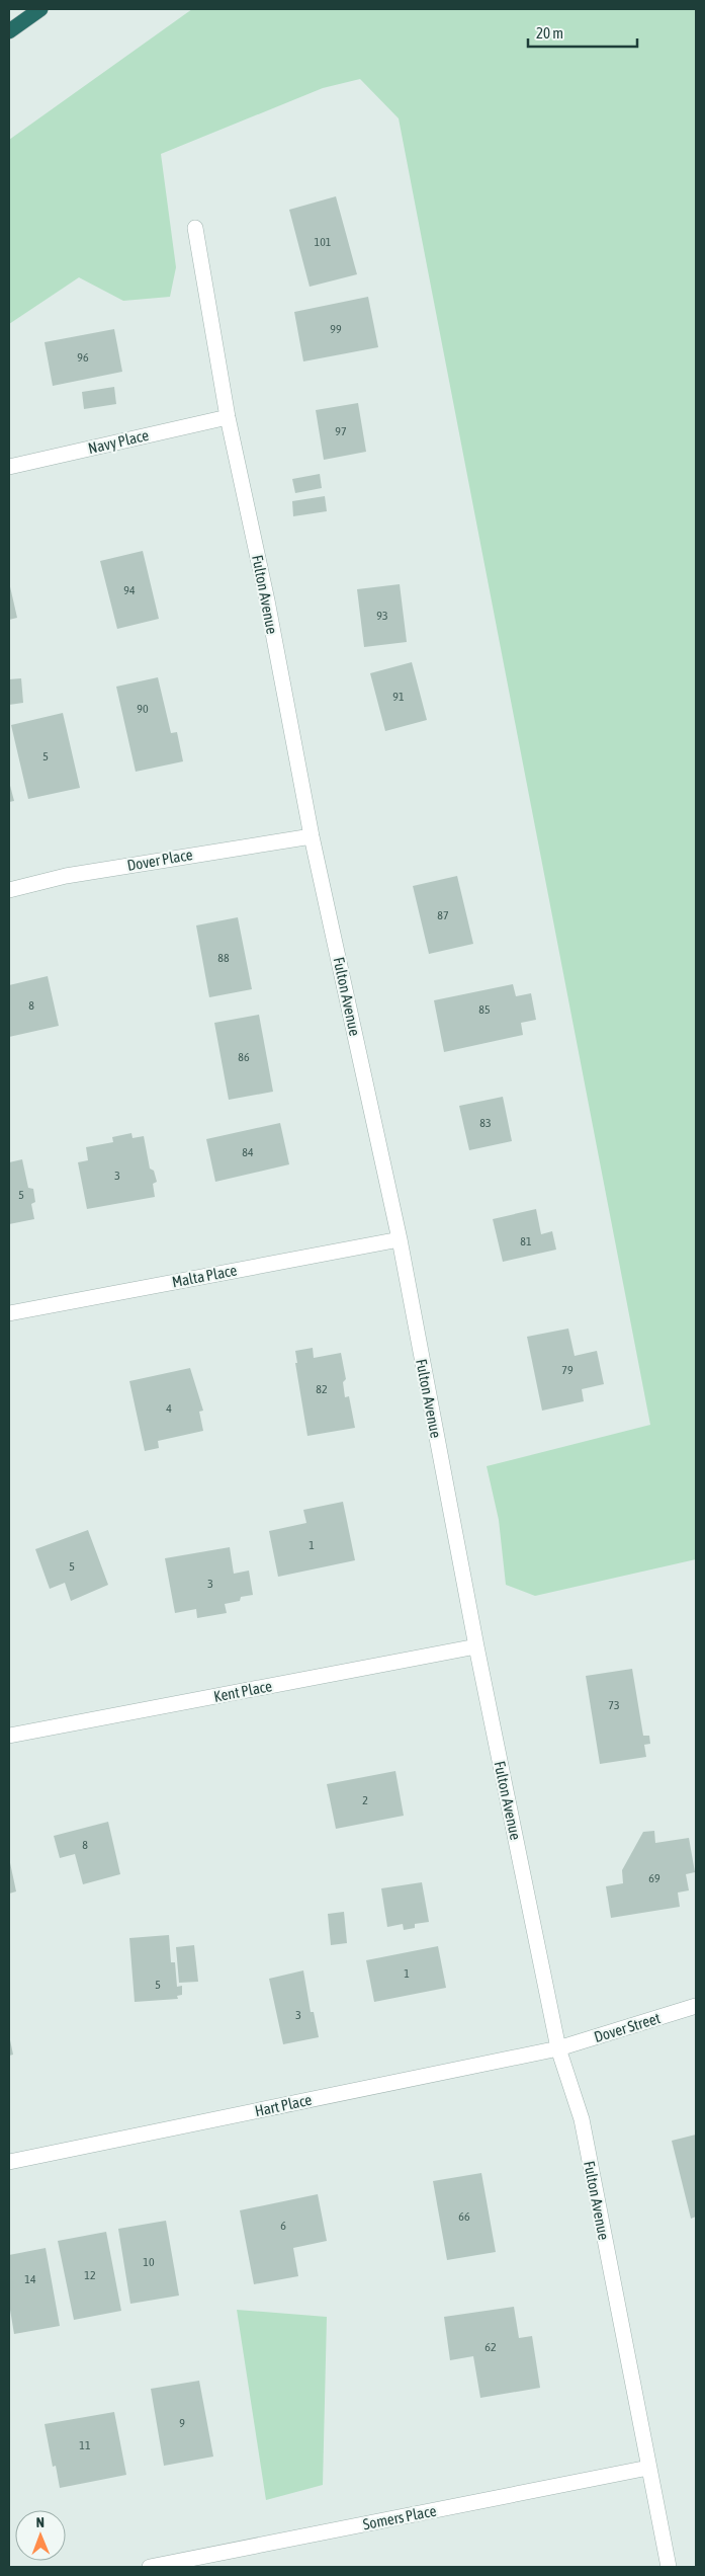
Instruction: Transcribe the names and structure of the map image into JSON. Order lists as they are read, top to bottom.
{
  "streets": {
    "street": [
      "Navy Place",
      "Fulton Avenue",
      "Dover Place",
      "Malta Place",
      "Kent Place",
      "Dover Street",
      "Hart Place",
      "Somers Place"
    ]
  },
  "crossings": [
    ["Navy Place", "Fulton Avenue"],
    ["Fulton Avenue", "Dover Place"],
    ["Fulton Avenue", "Malta Place"],
    ["Fulton Avenue", "Kent Place"],
    ["Fulton Avenue", "Dover Street"],
    ["Fulton Avenue", "Hart Place"],
    ["Fulton Avenue", "Somers Place"],
    ["Dover Street", "Hart Place"]
  ],
  "house_numbers": [
    "101",
    "99",
    "96",
    "97",
    "94",
    "93",
    "91",
    "90",
    "5",
    "87",
    "88",
    "8",
    "85",
    "86",
    "83",
    "84",
    "3",
    "5",
    "81",
    "79",
    "82",
    "4",
    "1",
    "5",
    "3",
    "73",
    "2",
    "8",
    "69",
    "1",
    "5",
    "3",
    "66",
    "6",
    "10",
    "12",
    "14",
    "62",
    "9",
    "11"
  ],
  "scale_bar": "20 m",
  "north": "top"
}
